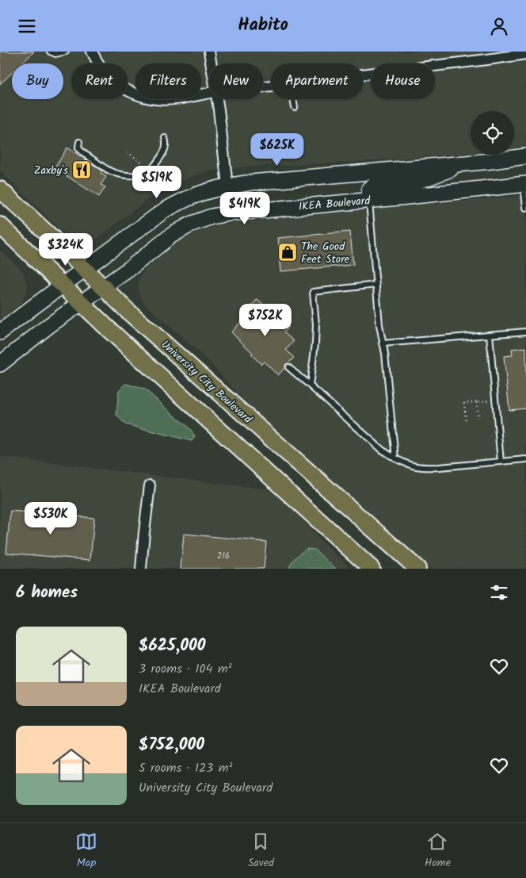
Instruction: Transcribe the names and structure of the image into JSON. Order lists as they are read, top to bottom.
{
  "streets": {
    "main road": ["University City Boulevard"],
    "street": ["IKEA Boulevard"]
  },
  "crossings": [
    ["IKEA Boulevard", "University City Boulevard"]
  ],
  "places": {
    "restaurant": ["Zaxby's"],
    "shop": ["The Good Feet Store"]
  },
  "house_numbers": ["216"],
  "page": {
    "header": "Habito",
    "chip": [
      "Buy",
      "Rent",
      "Filters",
      "New",
      "Apartment",
      "House"
    ],
    "price": [
      "$625K",
      "$519K",
      "$419K",
      "$324K",
      "$752K",
      "$530K"
    ],
    "heading": "6 homes",
    "list": [
      {
        "name": "$625,000",
        "note": "3 rooms · 104 m² · IKEA Boulevard"
      },
      {
        "name": "$752,000",
        "note": "5 rooms · 123 m² · University City Boulevard"
      }
    ],
    "tabs": ["Map", "Saved", "Home"]
  }
}
